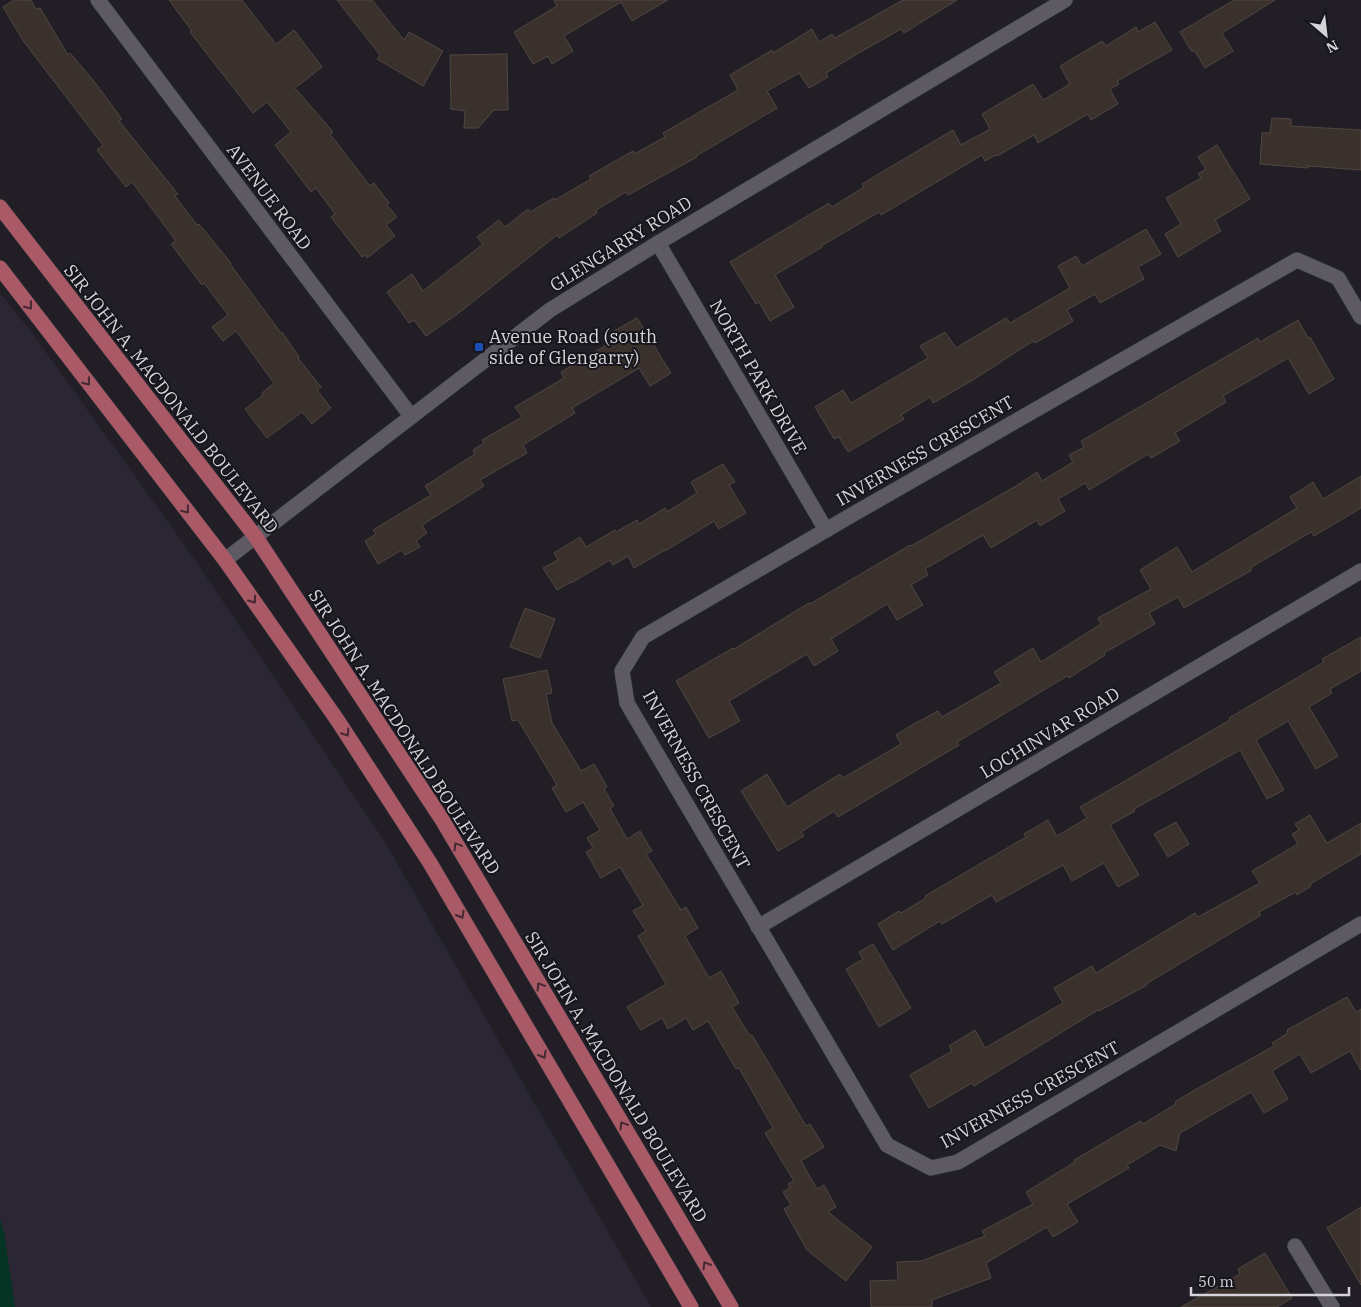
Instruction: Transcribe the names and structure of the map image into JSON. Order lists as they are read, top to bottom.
{
  "streets": {
    "main road": ["SIR JOHN A. MACDONALD BOULEVARD"],
    "street": [
      "AVENUE ROAD",
      "GLENGARRY ROAD",
      "NORTH PARK DRIVE",
      "INVERNESS CRESCENT",
      "LOCHINVAR ROAD"
    ]
  },
  "crossings": [
    ["AVENUE ROAD", "GLENGARRY ROAD"],
    ["GLENGARRY ROAD", "NORTH PARK DRIVE"],
    ["GLENGARRY ROAD", "SIR JOHN A. MACDONALD BOULEVARD"],
    ["NORTH PARK DRIVE", "INVERNESS CRESCENT"],
    ["INVERNESS CRESCENT", "LOCHINVAR ROAD"]
  ],
  "places": {
    "transit": ["Avenue Road (south side of Glengarry)"]
  },
  "scale_bar": "50 m",
  "north": "bottom right"
}
